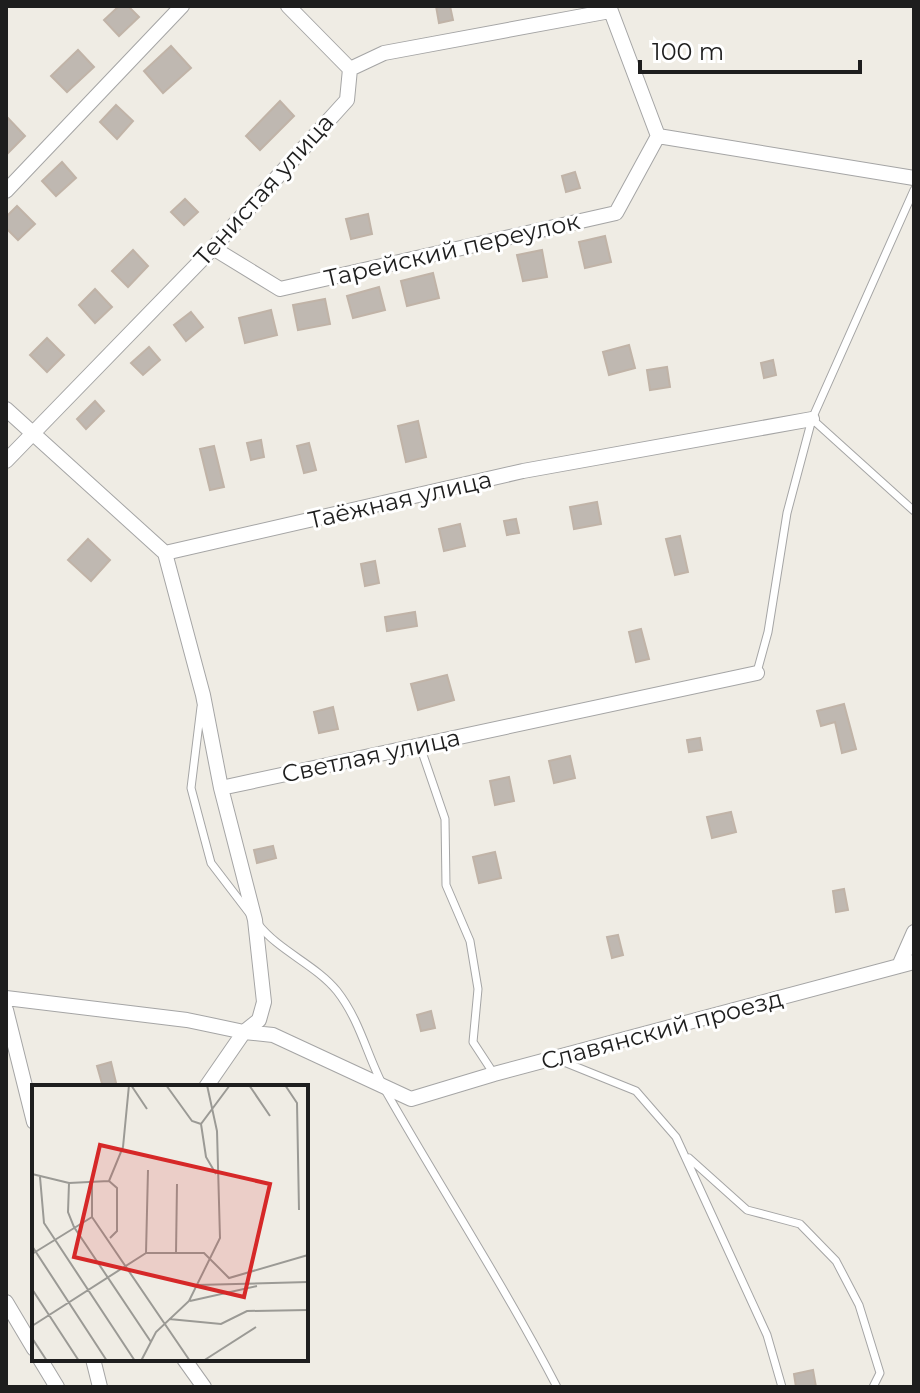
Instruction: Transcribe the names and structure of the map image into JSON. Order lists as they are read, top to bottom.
{
  "streets": {
    "street": [
      "Тенистая улица",
      "Тарейский переулок",
      "Таёжная улица",
      "Светлая улица",
      "Славянский проезд"
    ]
  },
  "crossings": [
    ["Тенистая улица", "Тарейский переулок"]
  ],
  "scale_bar": "100 m"
}
